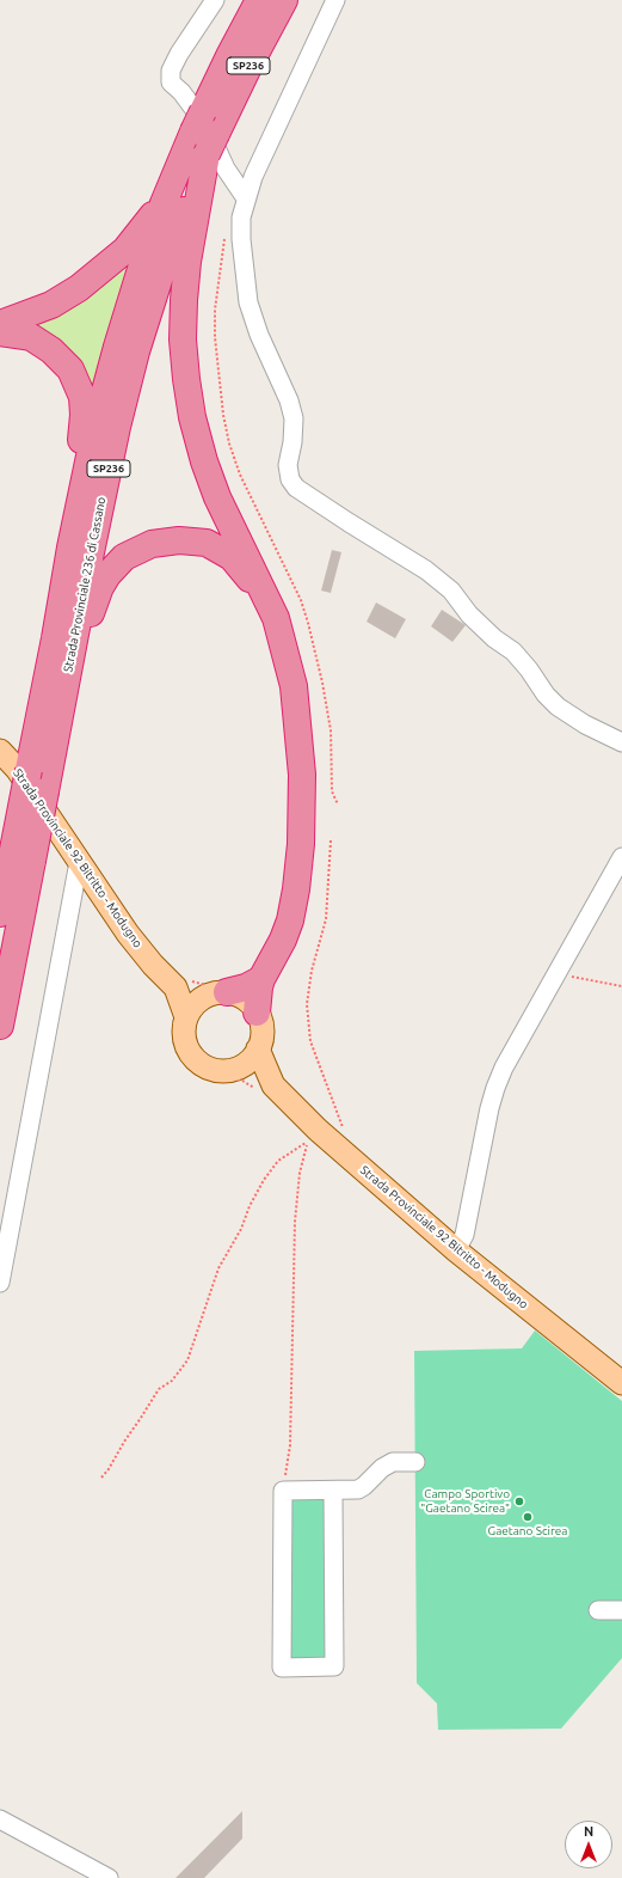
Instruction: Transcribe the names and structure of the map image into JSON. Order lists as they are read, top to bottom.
{
  "streets": {
    "highway": ["SP236", "Strada Provinciale 236 di Cassano"],
    "main road": ["Strada Provinciale 92 Bitritto - Modugno"]
  },
  "places": ["Campo Sportivo \"Gaetano Scirea\"", "Gaetano Scirea"],
  "north": "top"
}
